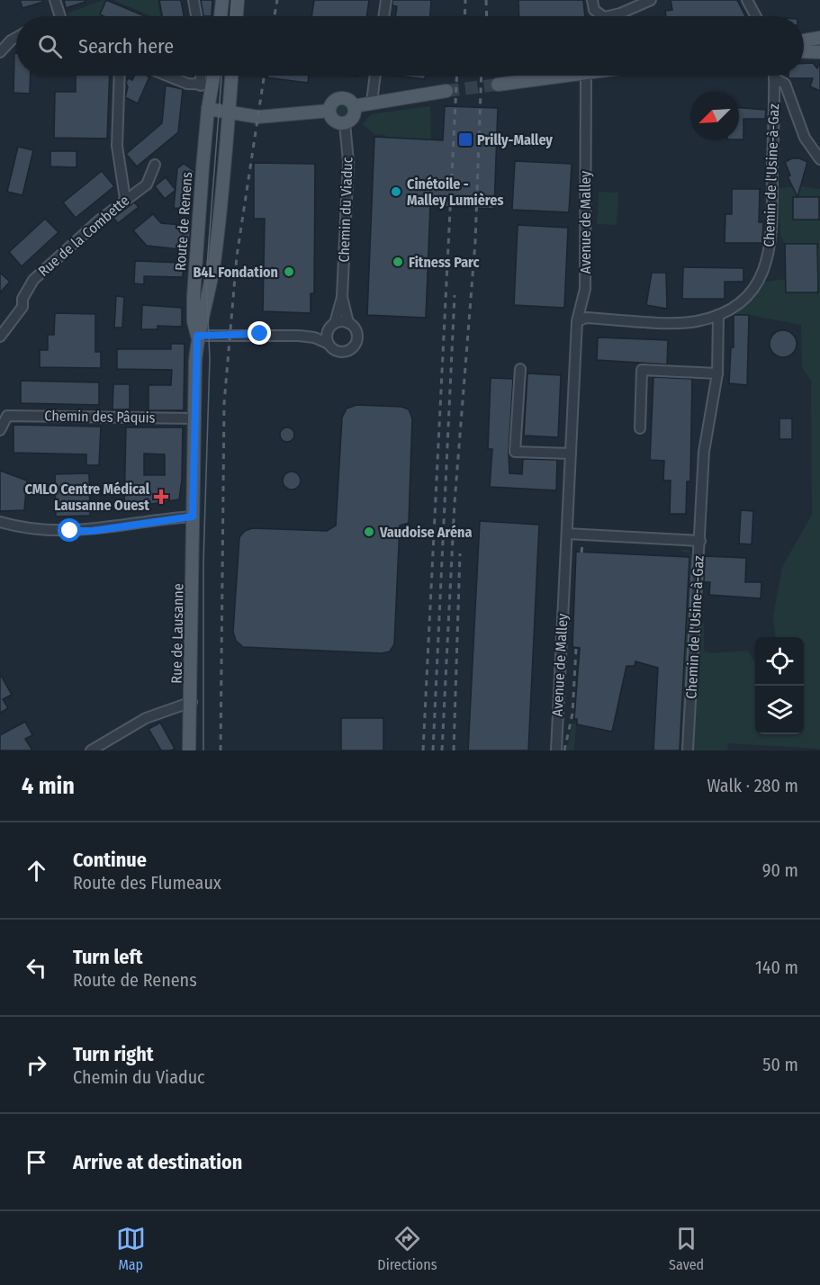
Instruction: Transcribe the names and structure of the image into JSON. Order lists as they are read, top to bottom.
{
  "streets": {
    "main road": ["Route de Renens", "Rue de Lausanne"],
    "street": [
      "Chemin de l'Usine-à-Gaz",
      "Chemin du Viaduc",
      "Avenue de Malley",
      "Rue de la Combette",
      "Chemin des Pâquis"
    ]
  },
  "crossings": [
    ["Chemin de l'Usine-à-Gaz", "Avenue de Malley"],
    ["Route de Renens", "Chemin des Pâquis"],
    ["Route de Renens", "Rue de Lausanne"]
  ],
  "places": {
    "transit": ["Prilly-Malley"],
    "other": [
      "Cinétoile - Malley Lumières",
      "Fitness Parc",
      "B4L Fondation",
      "Vaudoise Aréna"
    ],
    "health": ["CMLO Centre Médical Lausanne Ouest"]
  },
  "north": "bottom left",
  "page": {
    "search": "Search here",
    "heading": ["4 min", "Walk · 280 m"],
    "list": [
      ["Continue", "Route des Flumeaux", "90 m"],
      ["Turn left", "Route de Renens", "140 m"],
      ["Turn right", "Chemin du Viaduc", "50 m"],
      "Arrive at destination"
    ],
    "nav": ["Map", "Directions", "Saved"]
  }
}
